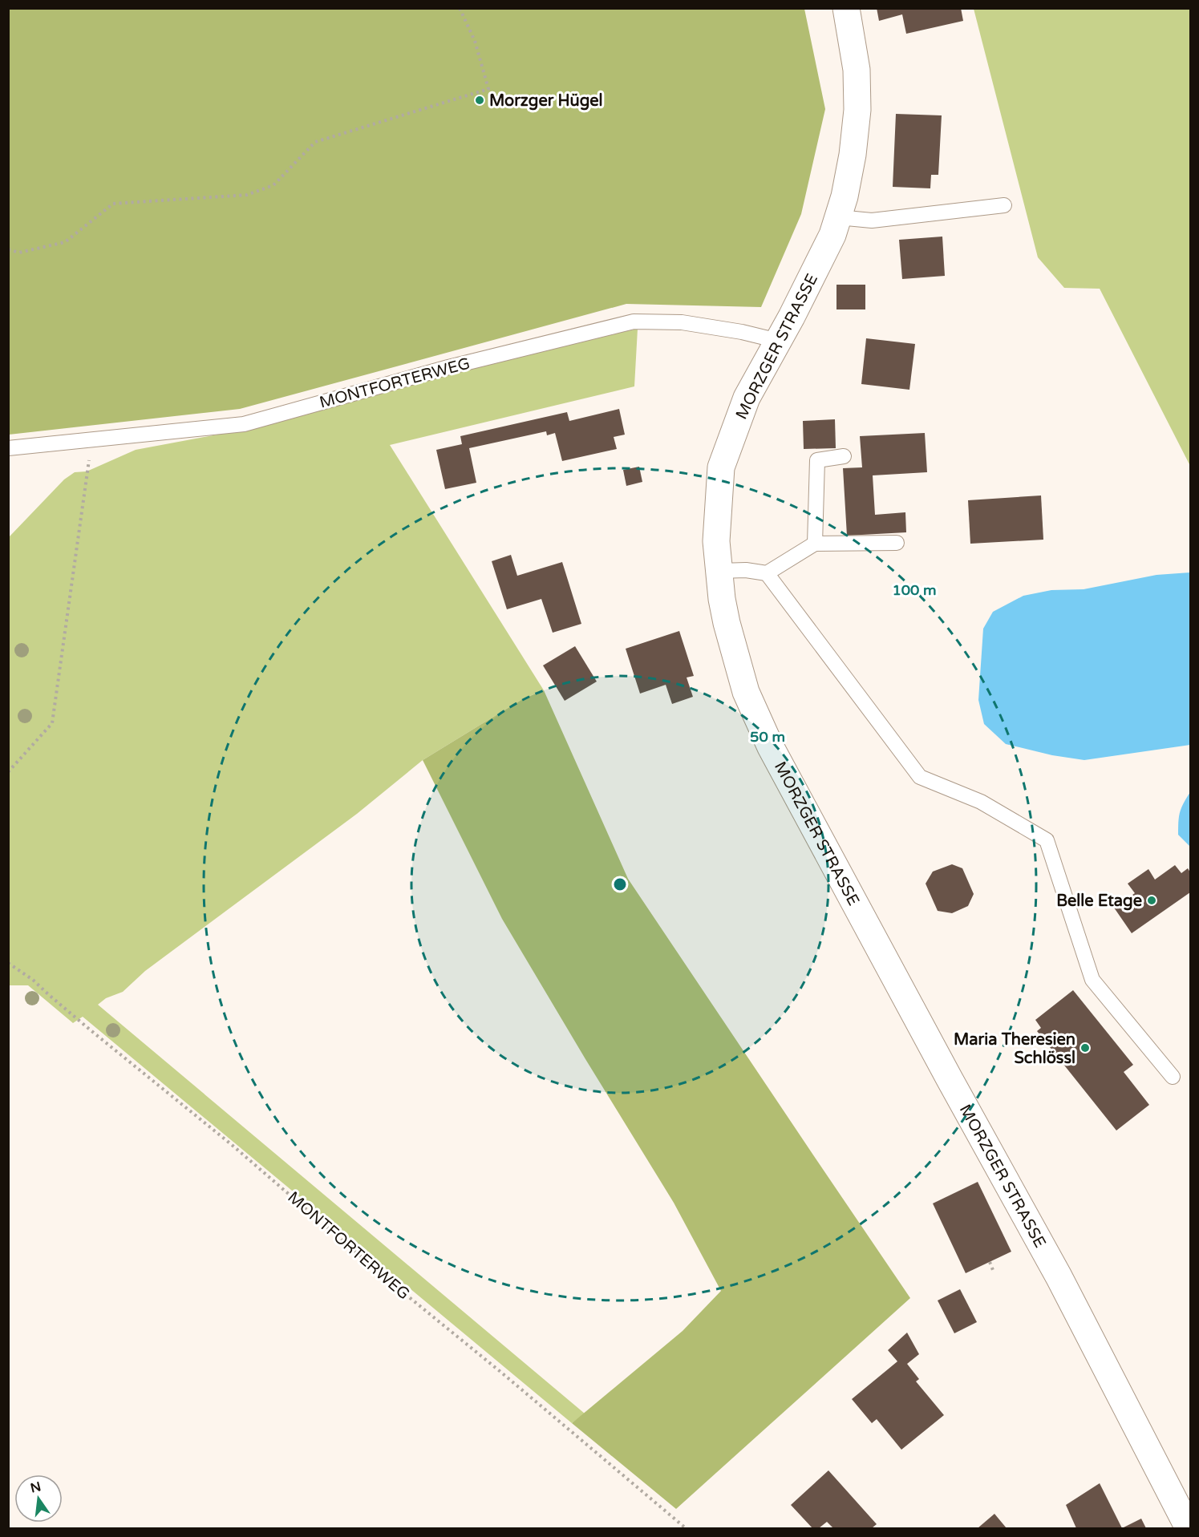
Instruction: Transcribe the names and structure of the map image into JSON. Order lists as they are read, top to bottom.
{
  "streets": {
    "street": ["MORZGER STRASSE"],
    "lane": ["MONTFORTERWEG"]
  },
  "crossings": [
    ["MORZGER STRASSE", "MONTFORTERWEG"]
  ],
  "places": ["Morzger Hügel", "Belle Etage", "Maria Theresien Schlössl"],
  "north": "top",
  "rings": ["100 m", "50 m"]
}
